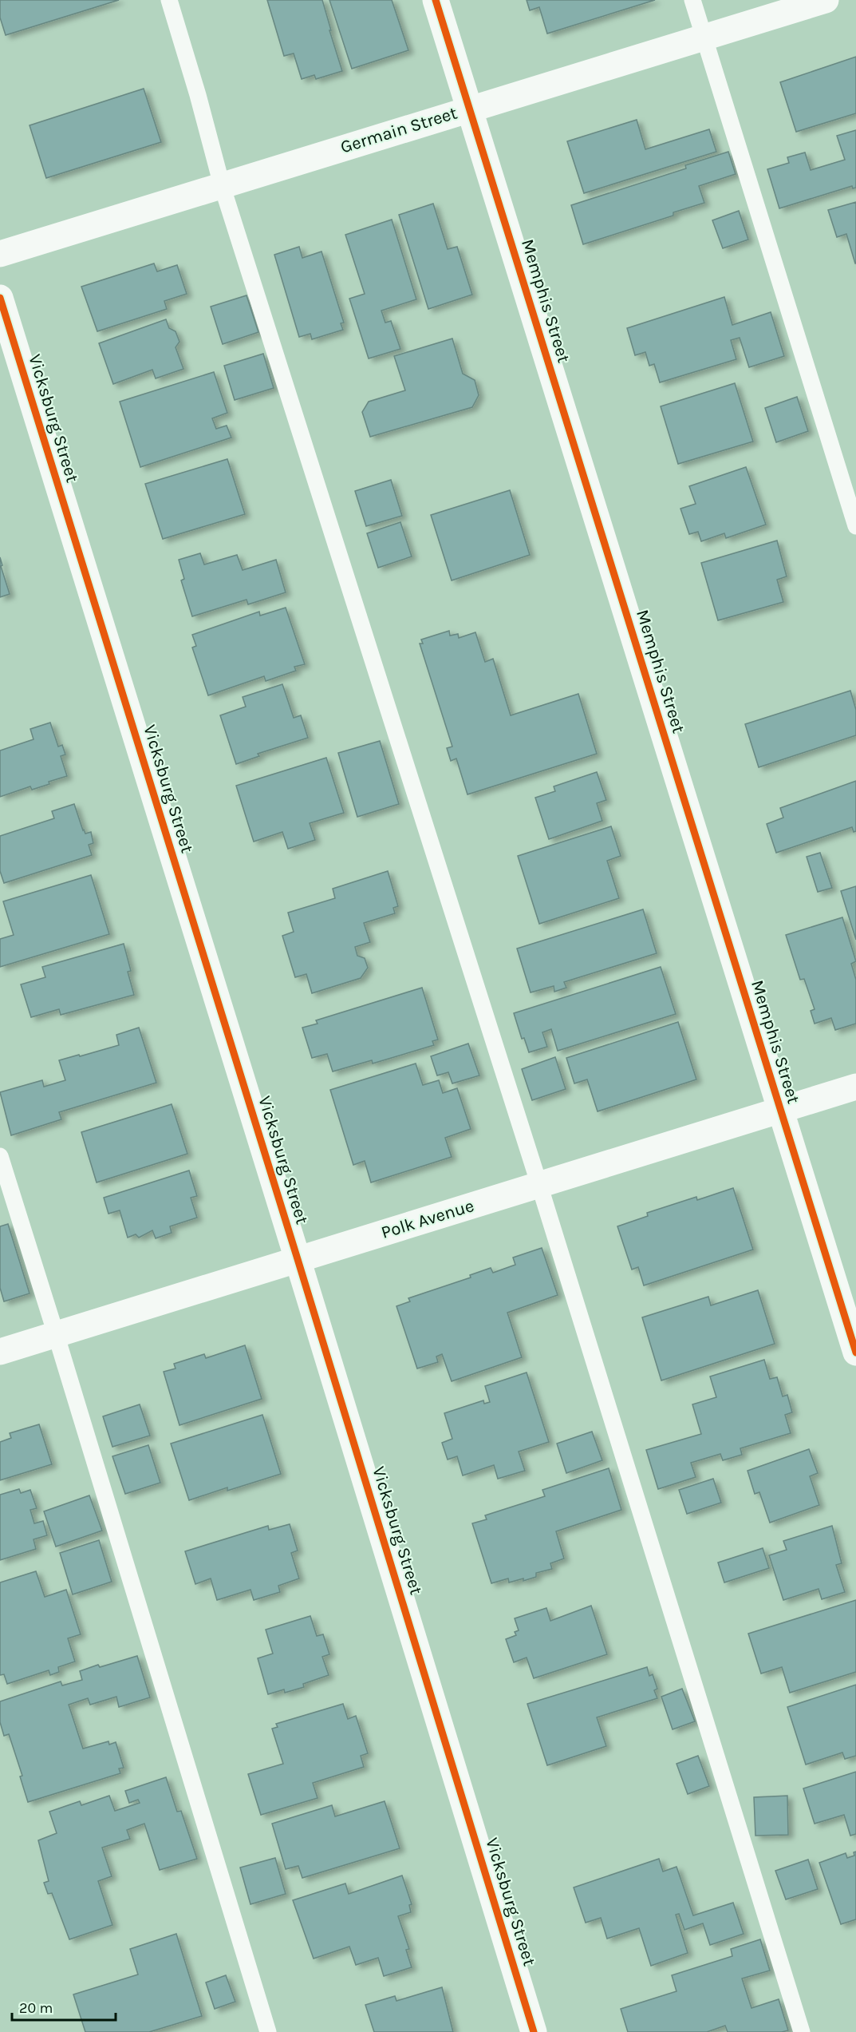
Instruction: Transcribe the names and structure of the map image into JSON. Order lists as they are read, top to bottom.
{
  "streets": {
    "street": [
      "Germain Street",
      "Memphis Street",
      "Vicksburg Street",
      "Polk Avenue"
    ]
  },
  "crossings": [
    ["Germain Street", "Memphis Street"],
    ["Memphis Street", "Polk Avenue"],
    ["Vicksburg Street", "Polk Avenue"]
  ],
  "scale_bar": "20 m"
}
